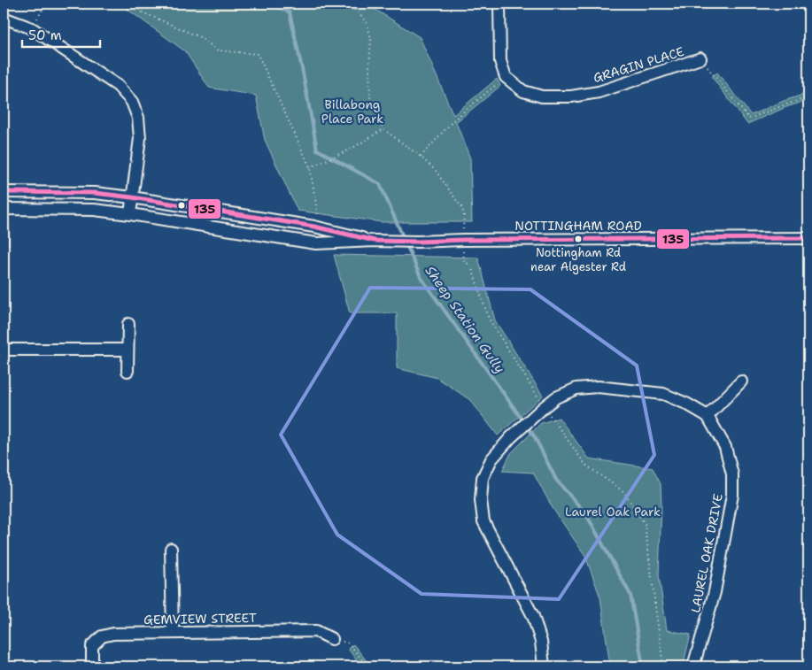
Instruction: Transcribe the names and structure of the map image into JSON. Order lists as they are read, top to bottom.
{
  "streets": {
    "street": [
      "GRAGIN PLACE",
      "NOTTINGHAM ROAD",
      "LAUREL OAK DRIVE",
      "GEMVIEW STREET"
    ]
  },
  "water": ["Sheep Station Gully"],
  "parks": ["Billabong Place Park", "Laurel Oak Park"],
  "places": ["Nottingham Rd near Algester Rd"],
  "lines": ["transit line 135"],
  "scale_bar": "50 m"
}
